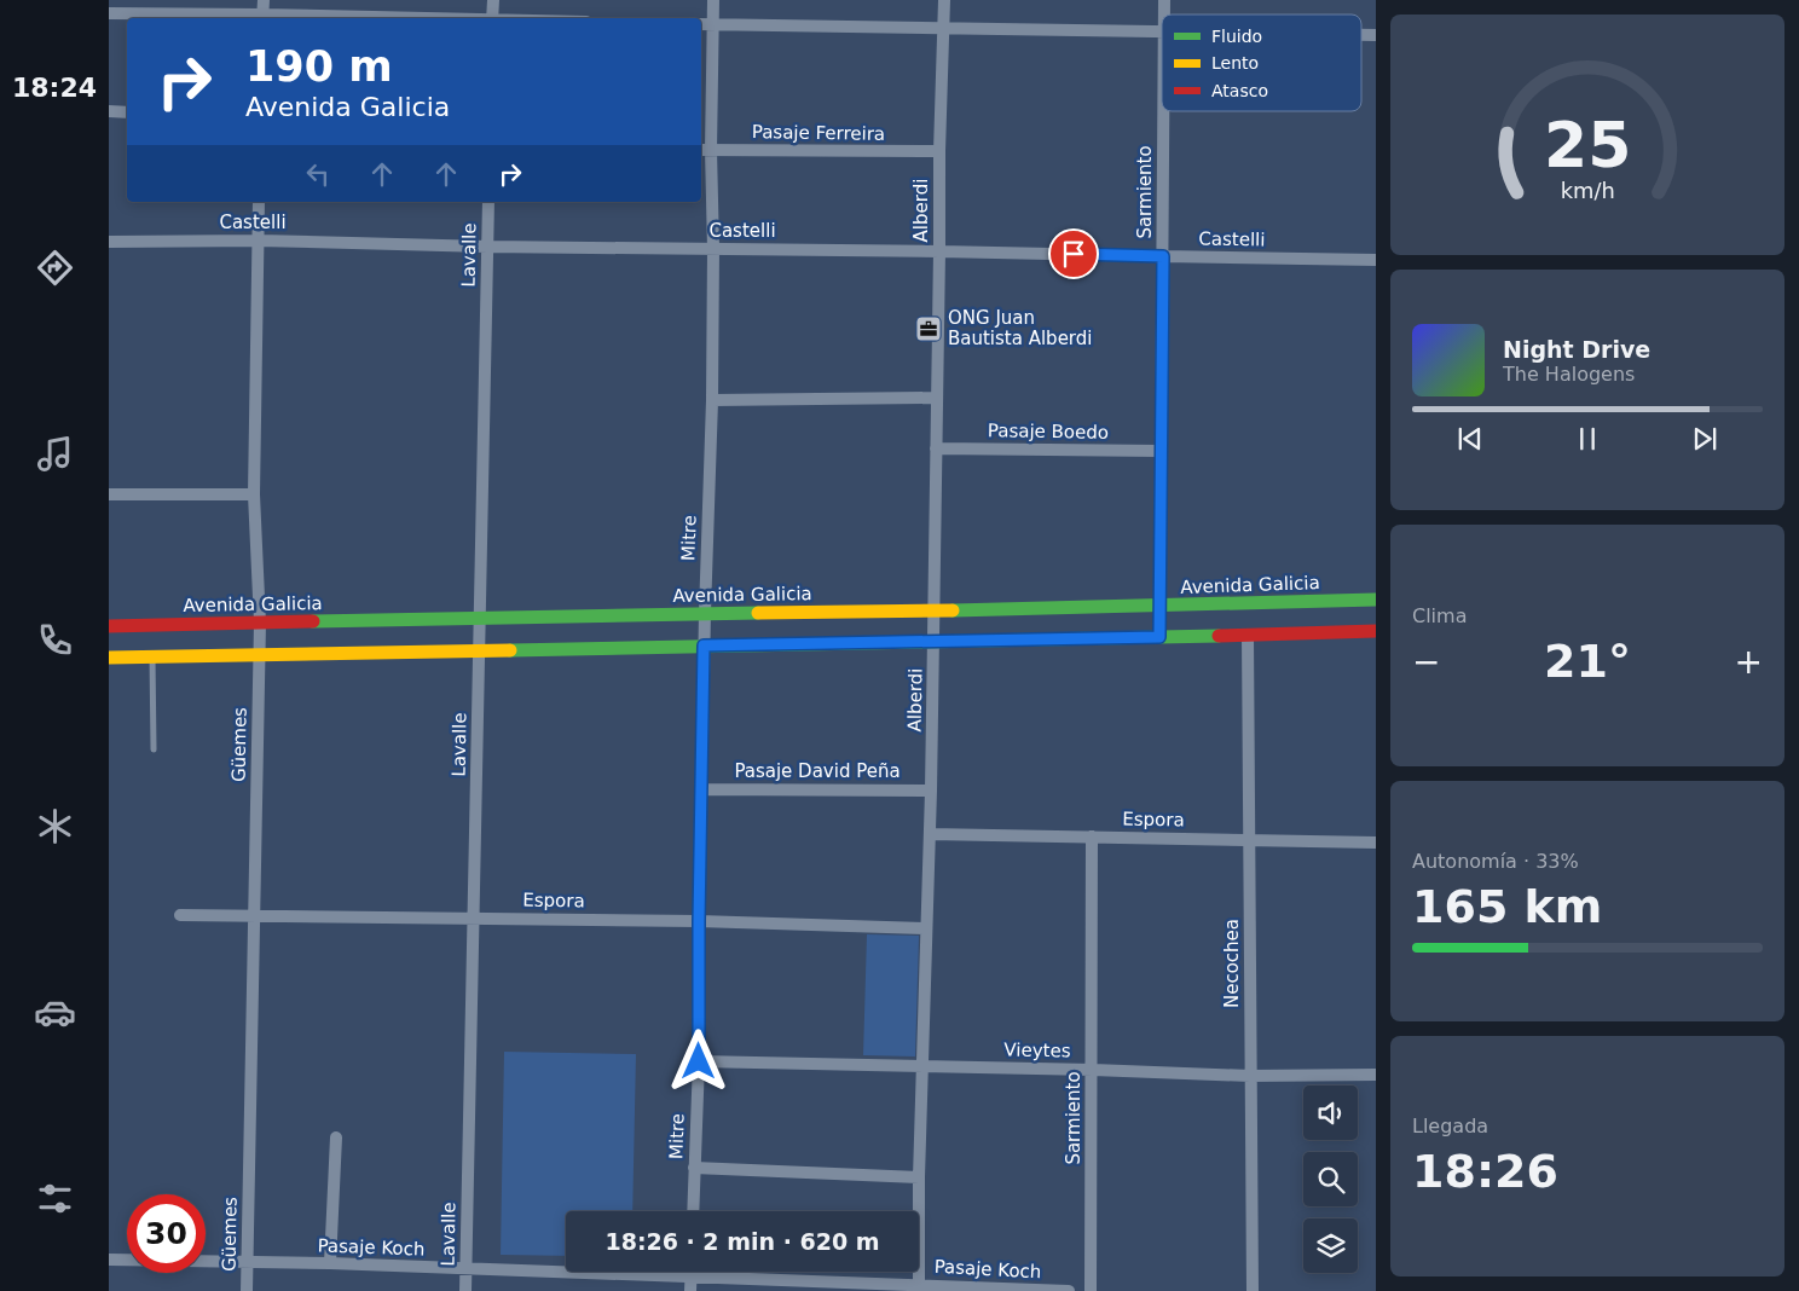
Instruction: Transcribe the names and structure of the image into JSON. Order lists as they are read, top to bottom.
{
  "streets": {
    "main road": ["Avenida Galicia"],
    "street": [
      "Pasaje Ferreira",
      "Sarmiento",
      "Alberdi",
      "Castelli",
      "Lavalle",
      "Pasaje Boedo",
      "Mitre",
      "Güemes",
      "Pasaje David Peña",
      "Espora",
      "Necochea",
      "Vieytes",
      "Pasaje Koch"
    ]
  },
  "crossings": [
    ["Pasaje Ferreira", "Alberdi"],
    ["Pasaje Ferreira", "Mitre"],
    ["Sarmiento", "Castelli"],
    ["Sarmiento", "Pasaje Boedo"],
    ["Sarmiento", "Avenida Galicia"],
    ["Sarmiento", "Espora"],
    ["Sarmiento", "Vieytes"],
    ["Alberdi", "Castelli"],
    ["Alberdi", "Pasaje Boedo"],
    ["Alberdi", "Avenida Galicia"],
    ["Alberdi", "Pasaje David Peña"],
    ["Alberdi", "Espora"],
    ["Alberdi", "Vieytes"],
    ["Alberdi", "Pasaje Koch"],
    ["Castelli", "Lavalle"],
    ["Castelli", "Mitre"],
    ["Castelli", "Güemes"],
    ["Lavalle", "Avenida Galicia"],
    ["Lavalle", "Espora"],
    ["Lavalle", "Pasaje Koch"],
    ["Mitre", "Avenida Galicia"],
    ["Mitre", "Pasaje David Peña"],
    ["Mitre", "Espora"],
    ["Mitre", "Vieytes"],
    ["Avenida Galicia", "Güemes"],
    ["Güemes", "Espora"],
    ["Güemes", "Pasaje Koch"],
    ["Espora", "Necochea"],
    ["Necochea", "Vieytes"]
  ],
  "places": {
    "office": ["ONG Juan Bautista Alberdi"]
  },
  "legend": ["Fluido", "Lento", "Atasco"],
  "page": {
    "tabs": "18:24",
    "turn": ["190 m", "Avenida Galicia"],
    "song": ["Night Drive", "The Halogens"],
    "tile": [
      "Clima",
      ["Autonomía · 33%", "165 km"],
      ["Llegada", "18:26"]
    ],
    "heat": ["−", "21°", "+"],
    "limit": "30",
    "trip": "18:26 · 2 min · 620 m",
    "gauge": ["25", "km/h"]
  }
}
